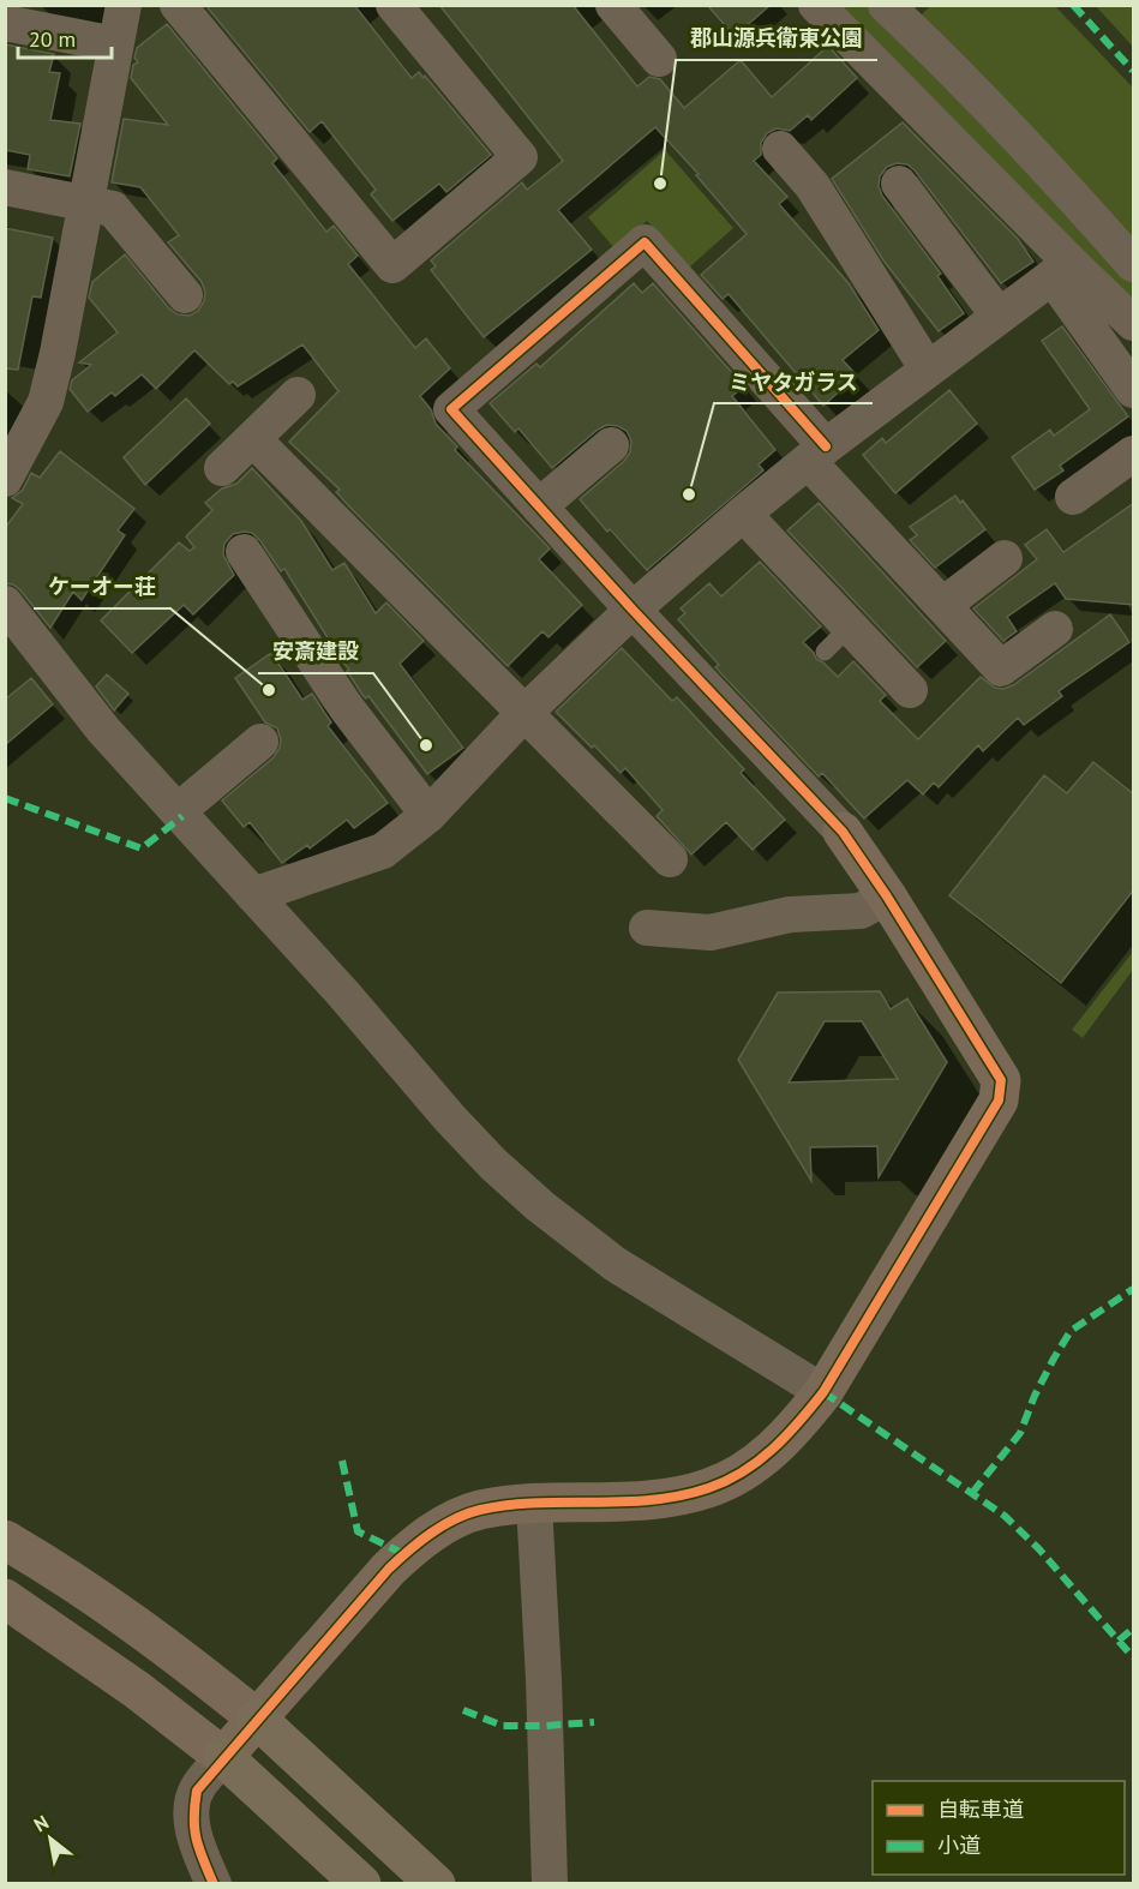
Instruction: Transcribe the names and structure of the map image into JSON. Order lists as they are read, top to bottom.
{
  "places": [
    "郡山源兵衛東公園",
    "ミヤタガラス",
    "ケーオー荘",
    "安斎建設"
  ],
  "legend": ["自転車道", "小道"],
  "scale_bar": "20 m",
  "north": "top left"
}
